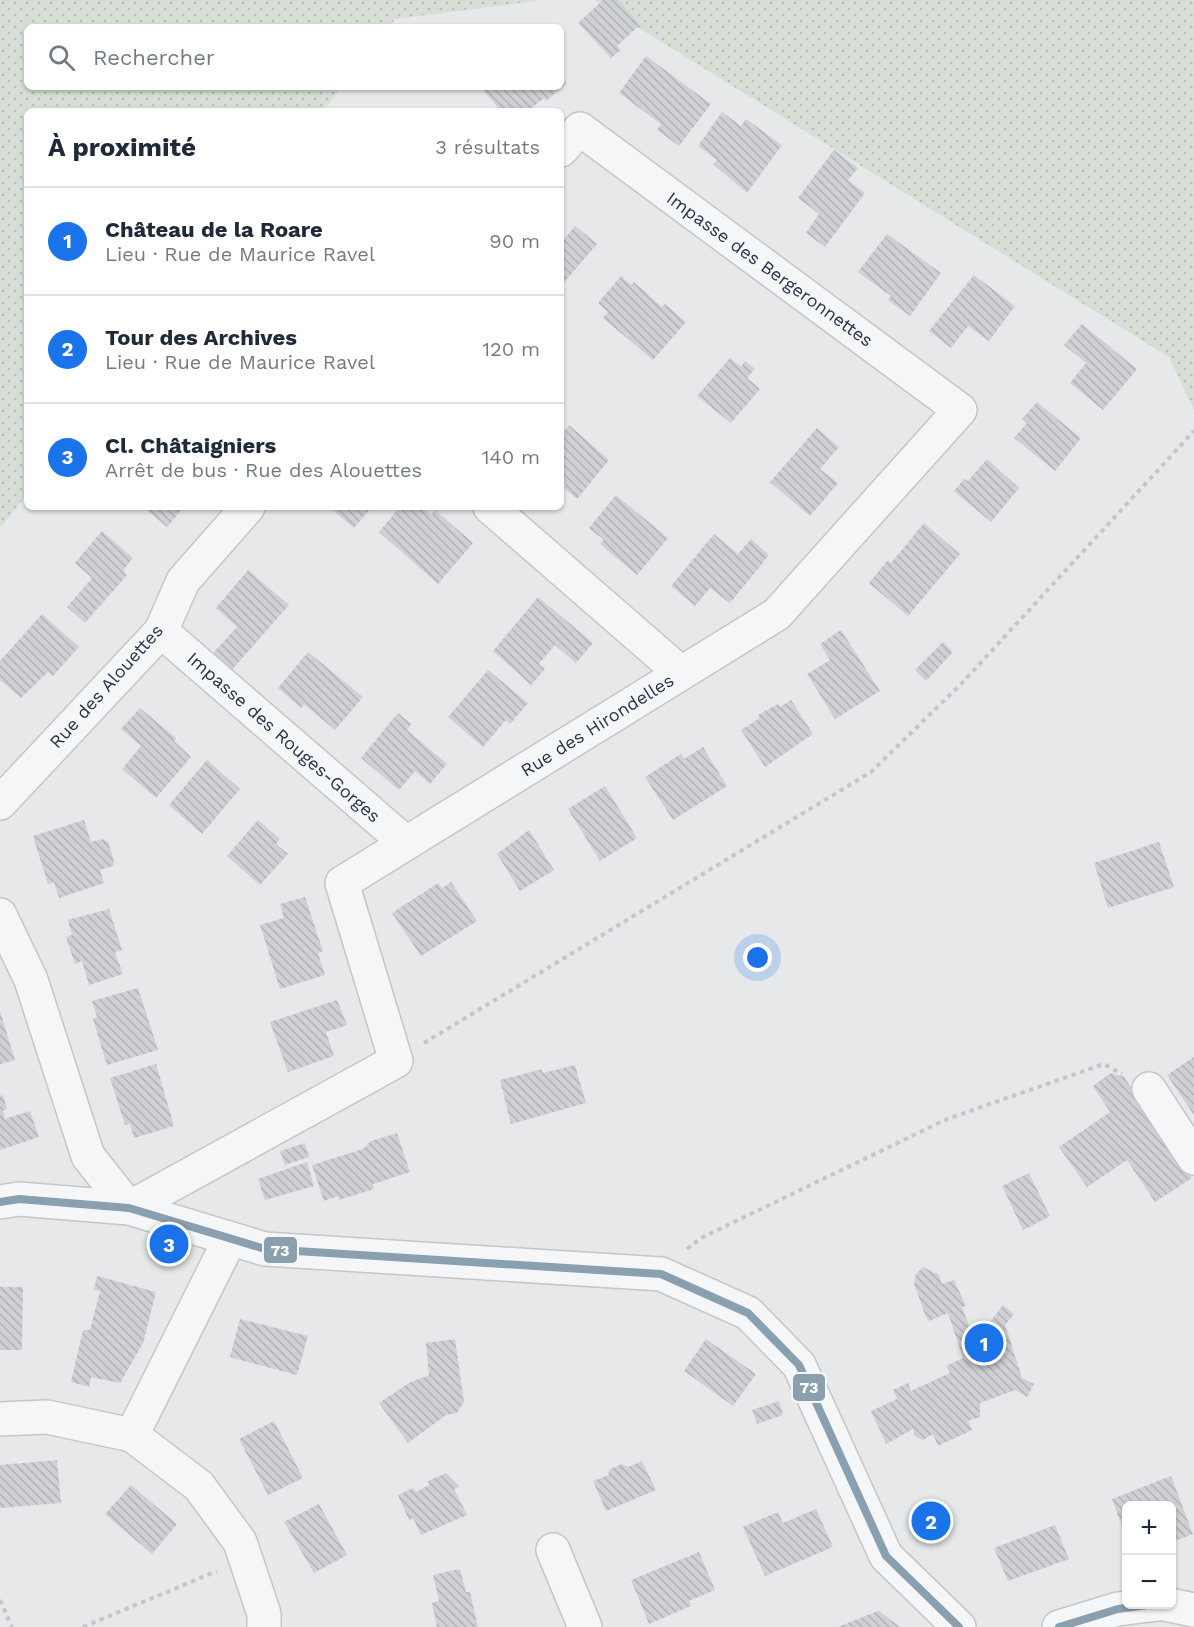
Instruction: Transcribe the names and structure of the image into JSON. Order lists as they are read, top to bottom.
{
  "streets": {
    "street": [
      "Impasse des Bergeronnettes",
      "Rue des Alouettes",
      "Rue des Hirondelles",
      "Impasse des Rouges-Gorges"
    ]
  },
  "crossings": [
    ["Impasse des Bergeronnettes", "Rue des Hirondelles"],
    ["Rue des Alouettes", "Impasse des Rouges-Gorges"],
    ["Rue des Hirondelles", "Impasse des Rouges-Gorges"]
  ],
  "lines": ["transit line 73"],
  "page": {
    "search": "Rechercher",
    "heading": ["À proximité", "3 résultats"],
    "list": [
      {
        "mark": "1",
        "name": "Château de la Roare",
        "note": "Lieu · Rue de Maurice Ravel",
        "value": "90 m"
      },
      {
        "mark": "2",
        "name": "Tour des Archives",
        "note": "Lieu · Rue de Maurice Ravel",
        "value": "120 m"
      },
      {
        "mark": "3",
        "name": "Cl. Châtaigniers",
        "note": "Arrêt de bus · Rue des Alouettes",
        "value": "140 m"
      }
    ],
    "pins": ["3", "1", "2"],
    "map_buttons": ["+", "−"]
  }
}
